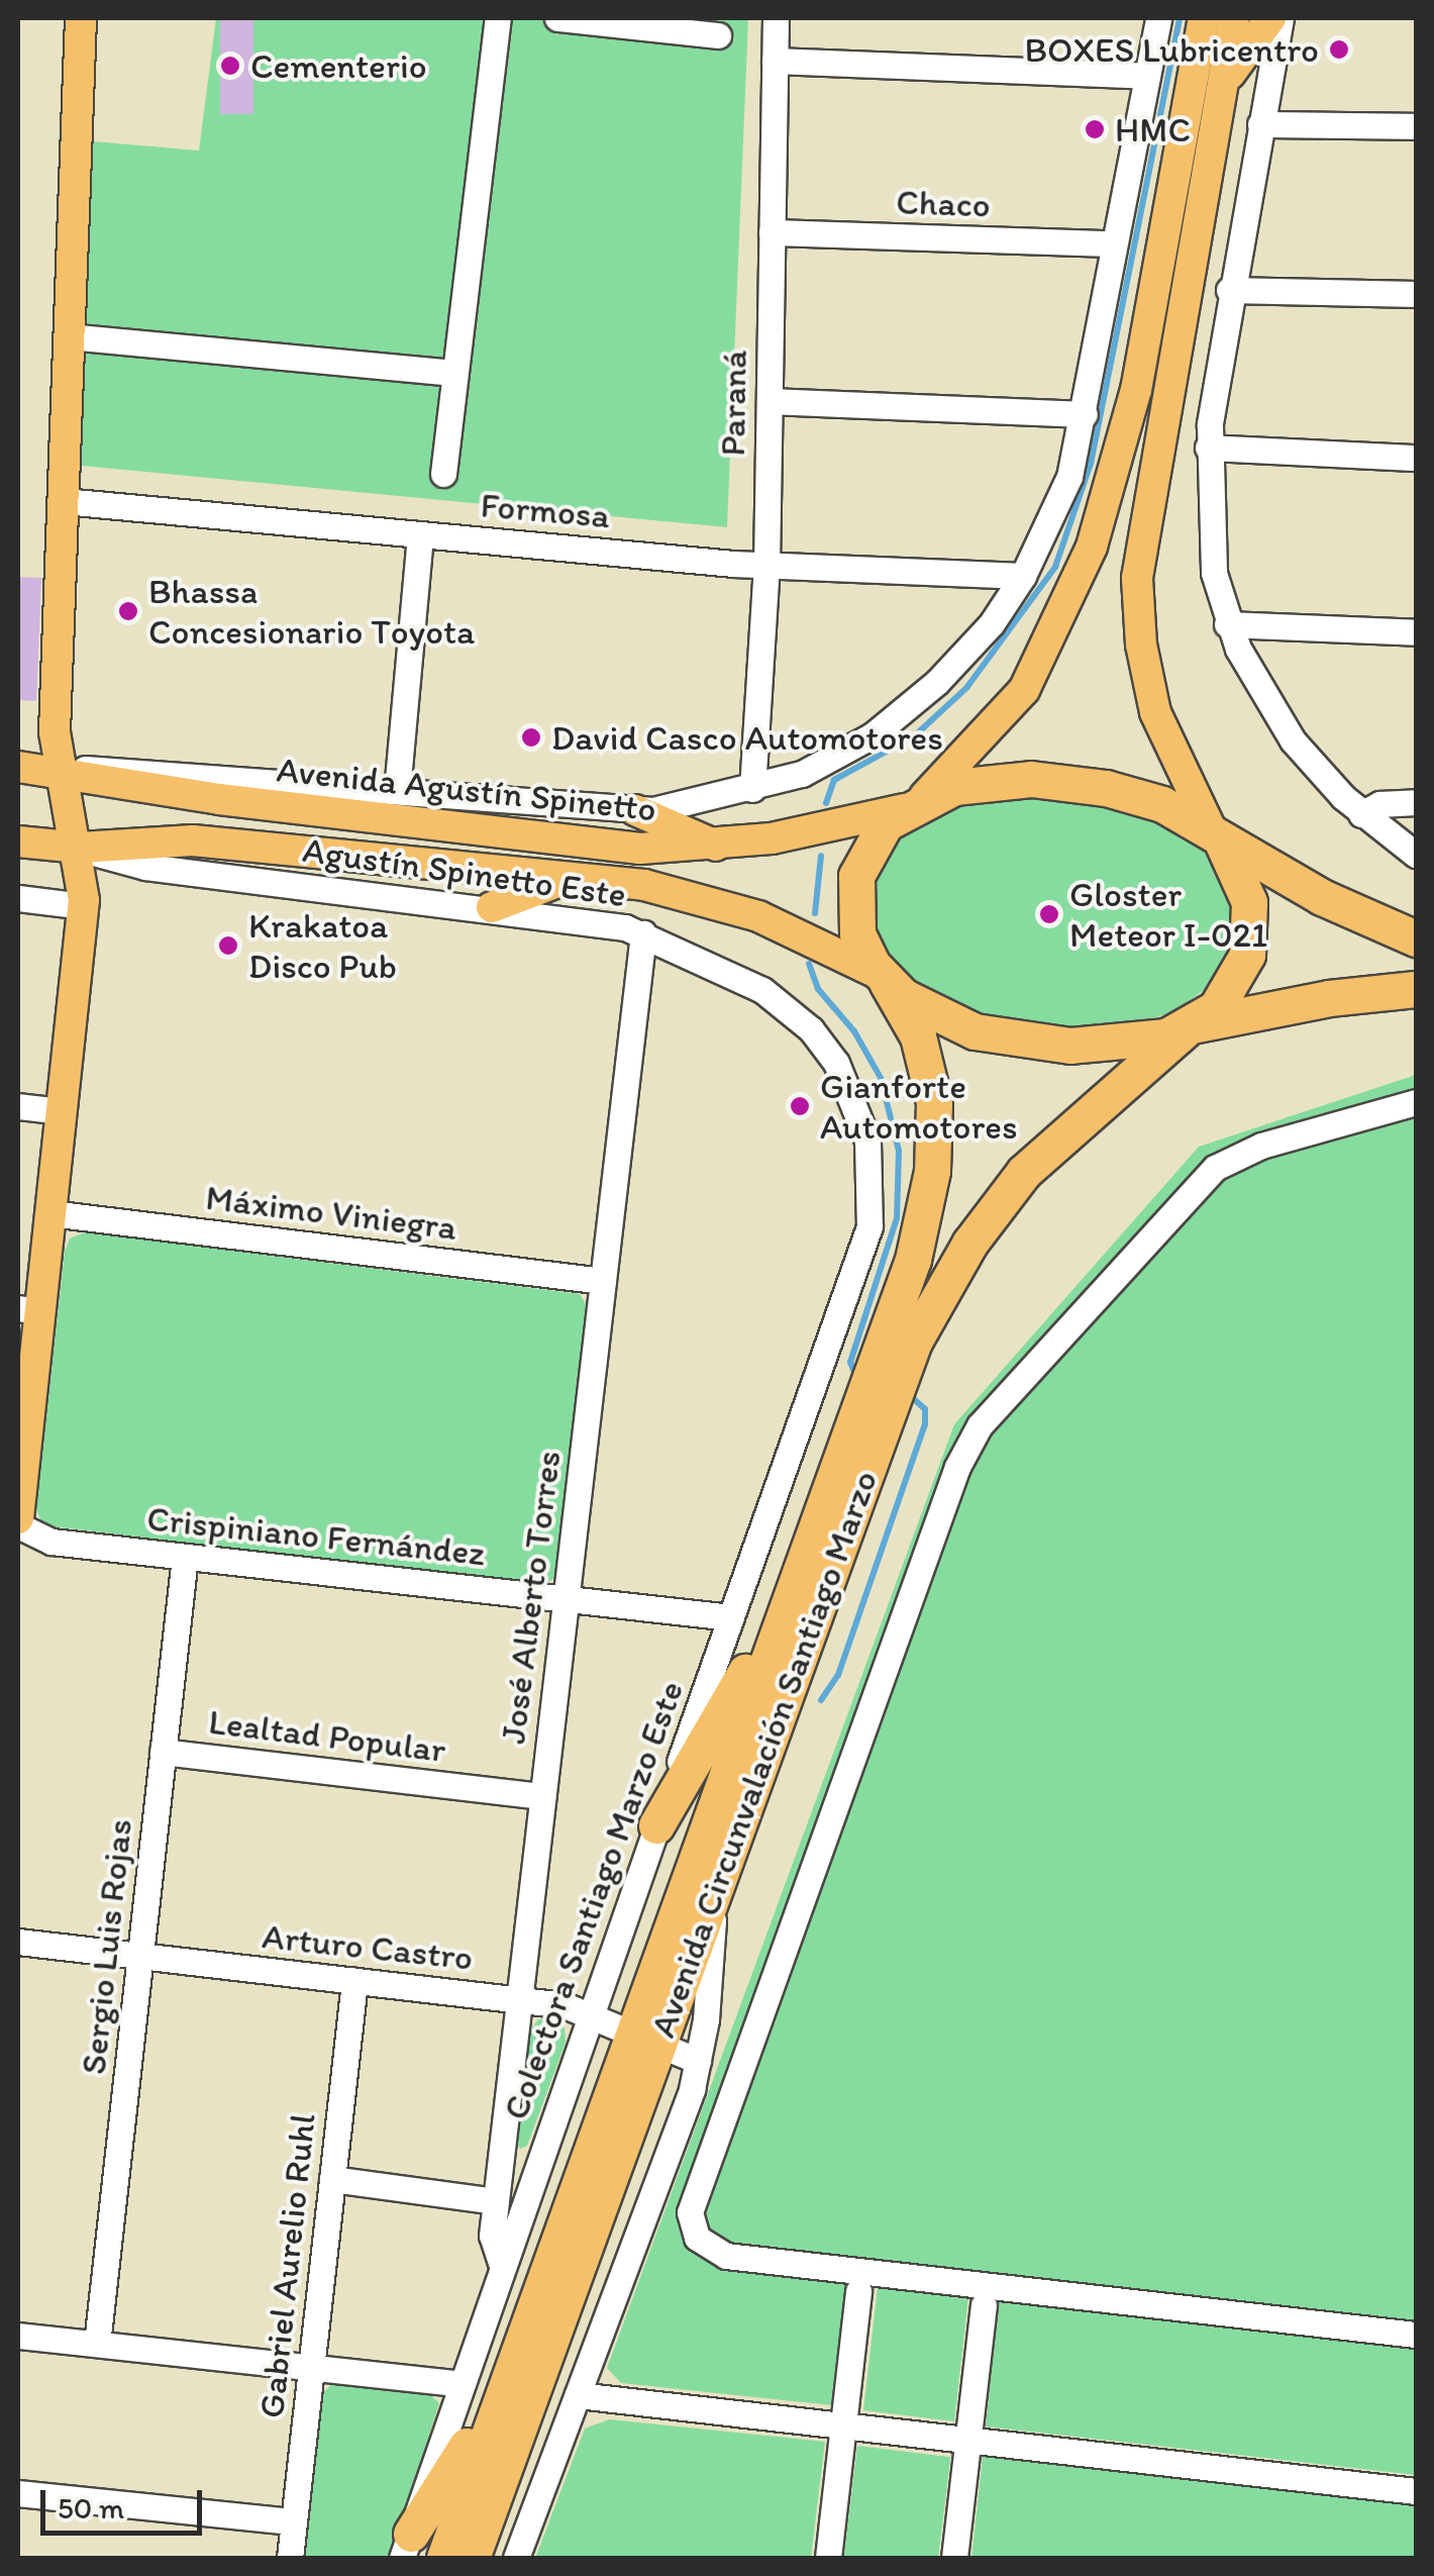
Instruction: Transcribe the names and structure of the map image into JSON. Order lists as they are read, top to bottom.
{
  "streets": {
    "highway": ["Avenida Circunvalación Santiago Marzo"],
    "main road": ["Avenida Agustín Spinetto"],
    "street": [
      "Chaco",
      "Paraná",
      "Formosa",
      "Agustín Spinetto Este",
      "Máximo Viniegra",
      "Crispiniano Fernández",
      "José Alberto Torres",
      "Lealtad Popular",
      "Colectora Santiago Marzo Este",
      "Sergio Luis Rojas",
      "Arturo Castro",
      "Gabriel Aurelio Ruhl"
    ]
  },
  "crossings": [
    ["Chaco", "Paraná"],
    ["Paraná", "Formosa"],
    ["Avenida Agustín Spinetto", "Agustín Spinetto Este"],
    ["Avenida Agustín Spinetto", "Avenida Circunvalación Santiago Marzo"],
    ["Agustín Spinetto Este", "José Alberto Torres"],
    ["Agustín Spinetto Este", "Colectora Santiago Marzo Este"],
    ["Máximo Viniegra", "José Alberto Torres"],
    ["Crispiniano Fernández", "José Alberto Torres"],
    ["Crispiniano Fernández", "Colectora Santiago Marzo Este"],
    ["Crispiniano Fernández", "Sergio Luis Rojas"],
    ["José Alberto Torres", "Lealtad Popular"],
    ["José Alberto Torres", "Colectora Santiago Marzo Este"],
    ["José Alberto Torres", "Arturo Castro"],
    ["Lealtad Popular", "Sergio Luis Rojas"],
    ["Avenida Circunvalación Santiago Marzo", "Arturo Castro"],
    ["Colectora Santiago Marzo Este", "Arturo Castro"],
    ["Sergio Luis Rojas", "Arturo Castro"],
    ["Arturo Castro", "Gabriel Aurelio Ruhl"]
  ],
  "places": [
    "BOXES Lubricentro",
    "Cementerio",
    "HMC",
    "Bhassa Concesionario Toyota",
    "David Casco Automotores",
    "Gloster Meteor I-021",
    "Krakatoa Disco Pub",
    "Gianforte Automotores"
  ],
  "scale_bar": "50 m"
}
